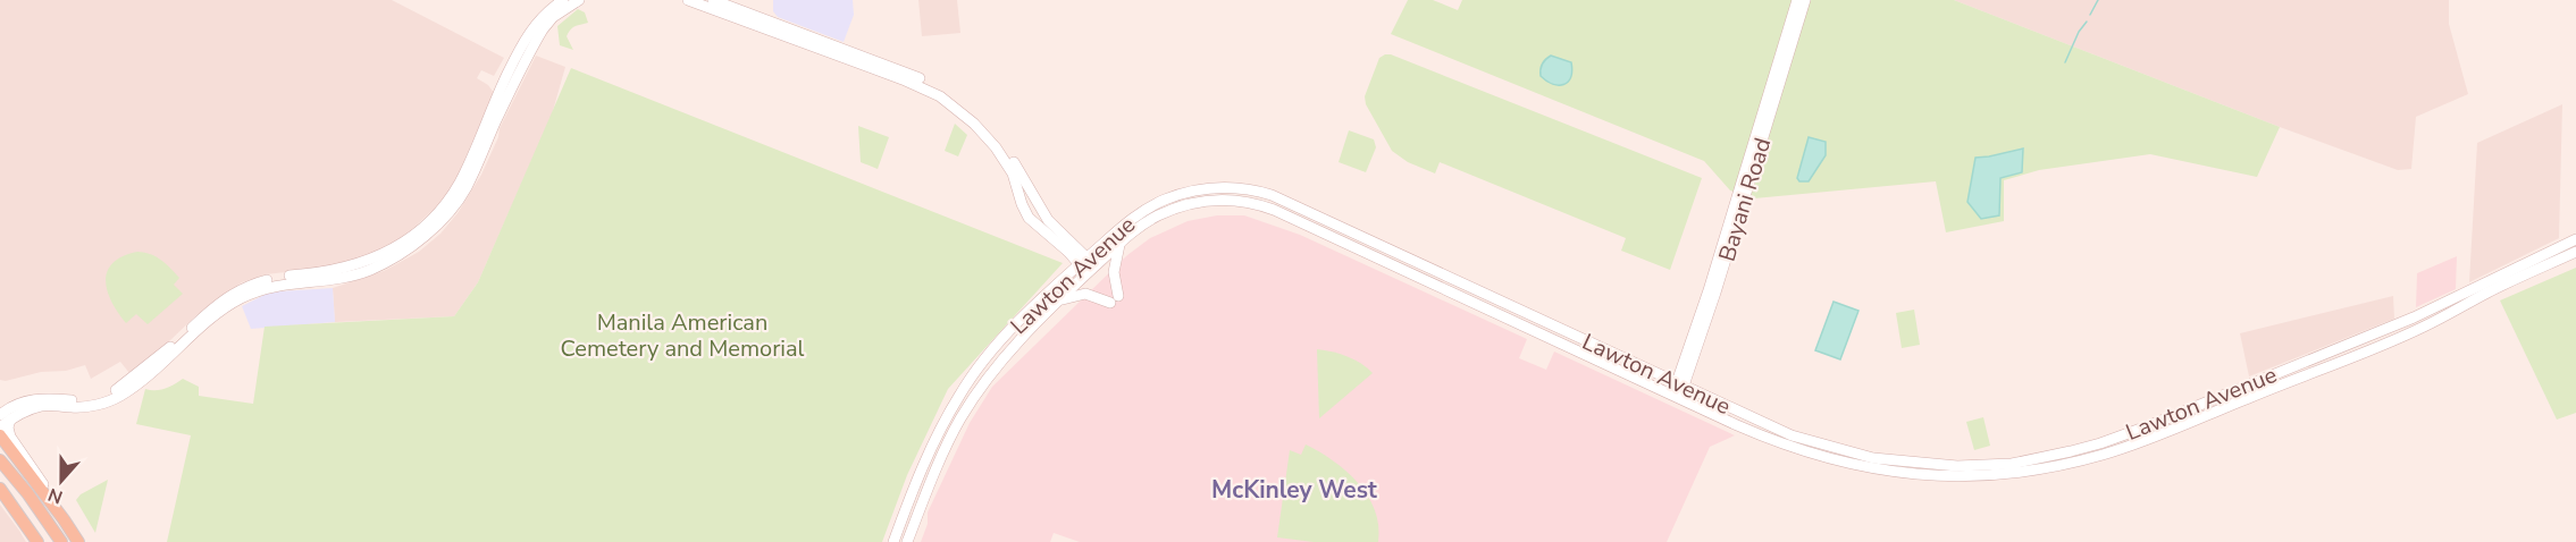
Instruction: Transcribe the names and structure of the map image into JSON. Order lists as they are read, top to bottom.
{
  "streets": {
    "main road": ["Bayani Road", "Lawton Avenue"]
  },
  "crossings": [
    ["Bayani Road", "Lawton Avenue"]
  ],
  "districts": ["McKinley West"],
  "parks": ["Manila American Cemetery and Memorial"],
  "north": "bottom"
}
